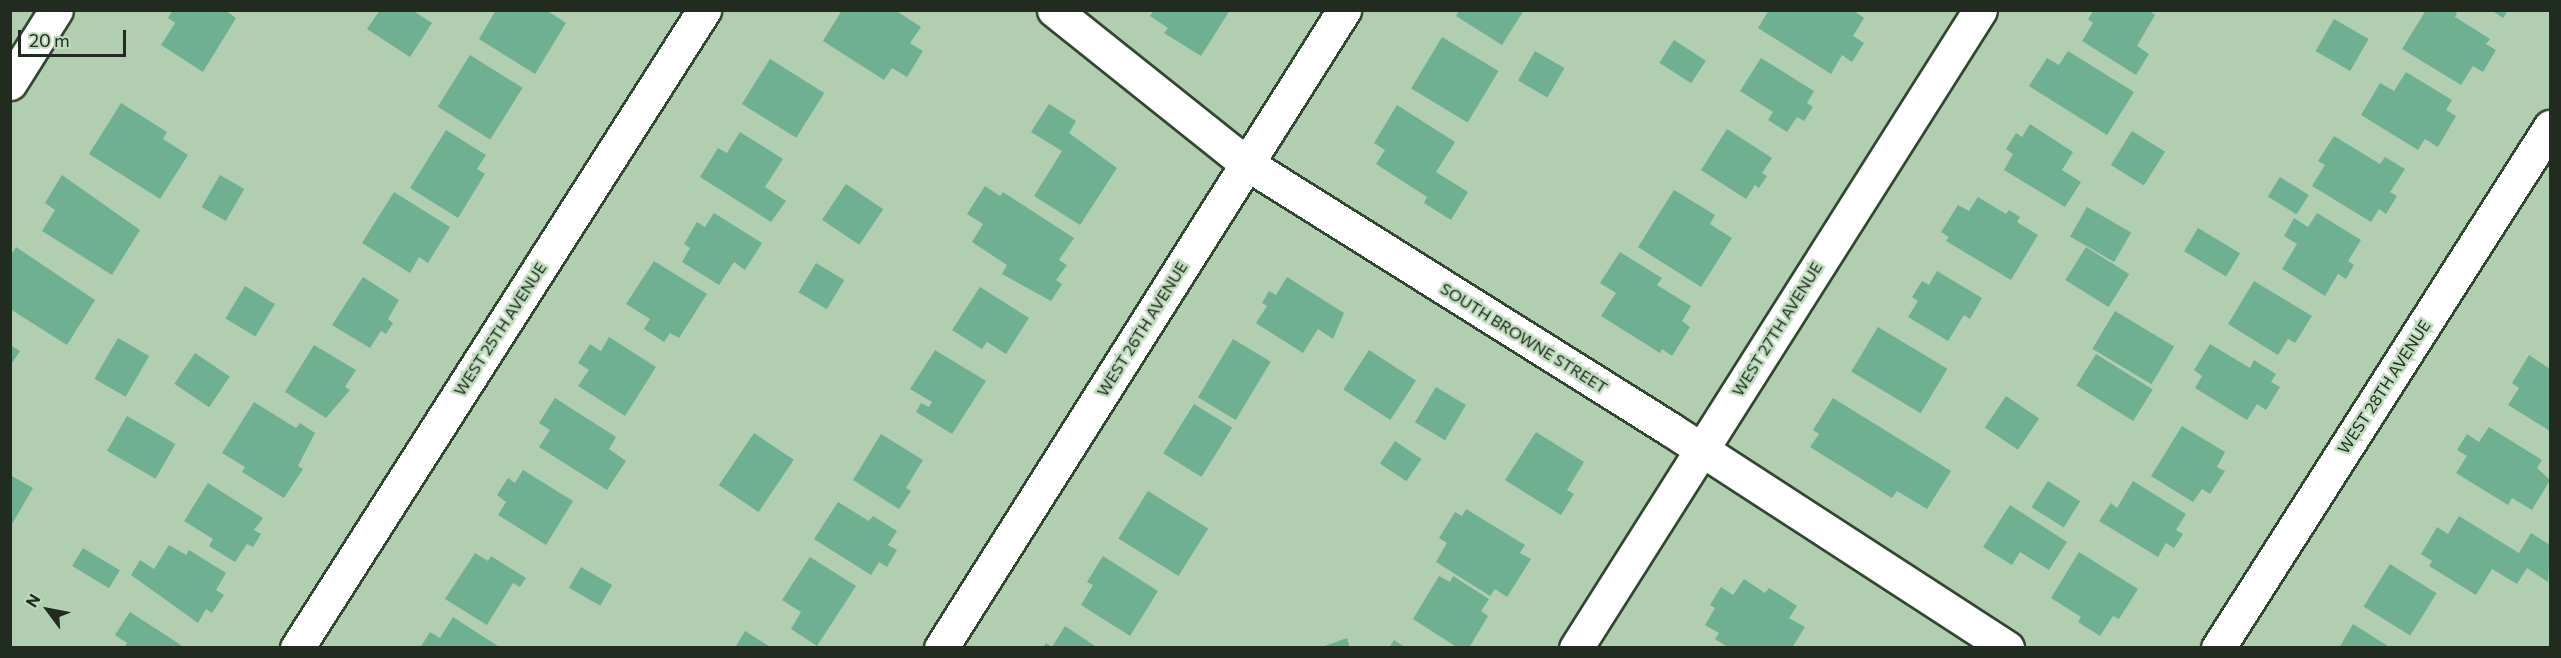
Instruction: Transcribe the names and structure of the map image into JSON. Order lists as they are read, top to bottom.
{
  "streets": {
    "street": [
      "WEST 25TH AVENUE",
      "WEST 26TH AVENUE",
      "WEST 27TH AVENUE",
      "SOUTH BROWNE STREET",
      "WEST 28TH AVENUE"
    ]
  },
  "crossings": [
    ["WEST 26TH AVENUE", "SOUTH BROWNE STREET"],
    ["WEST 27TH AVENUE", "SOUTH BROWNE STREET"]
  ],
  "scale_bar": "20 m",
  "north": "top left"
}
